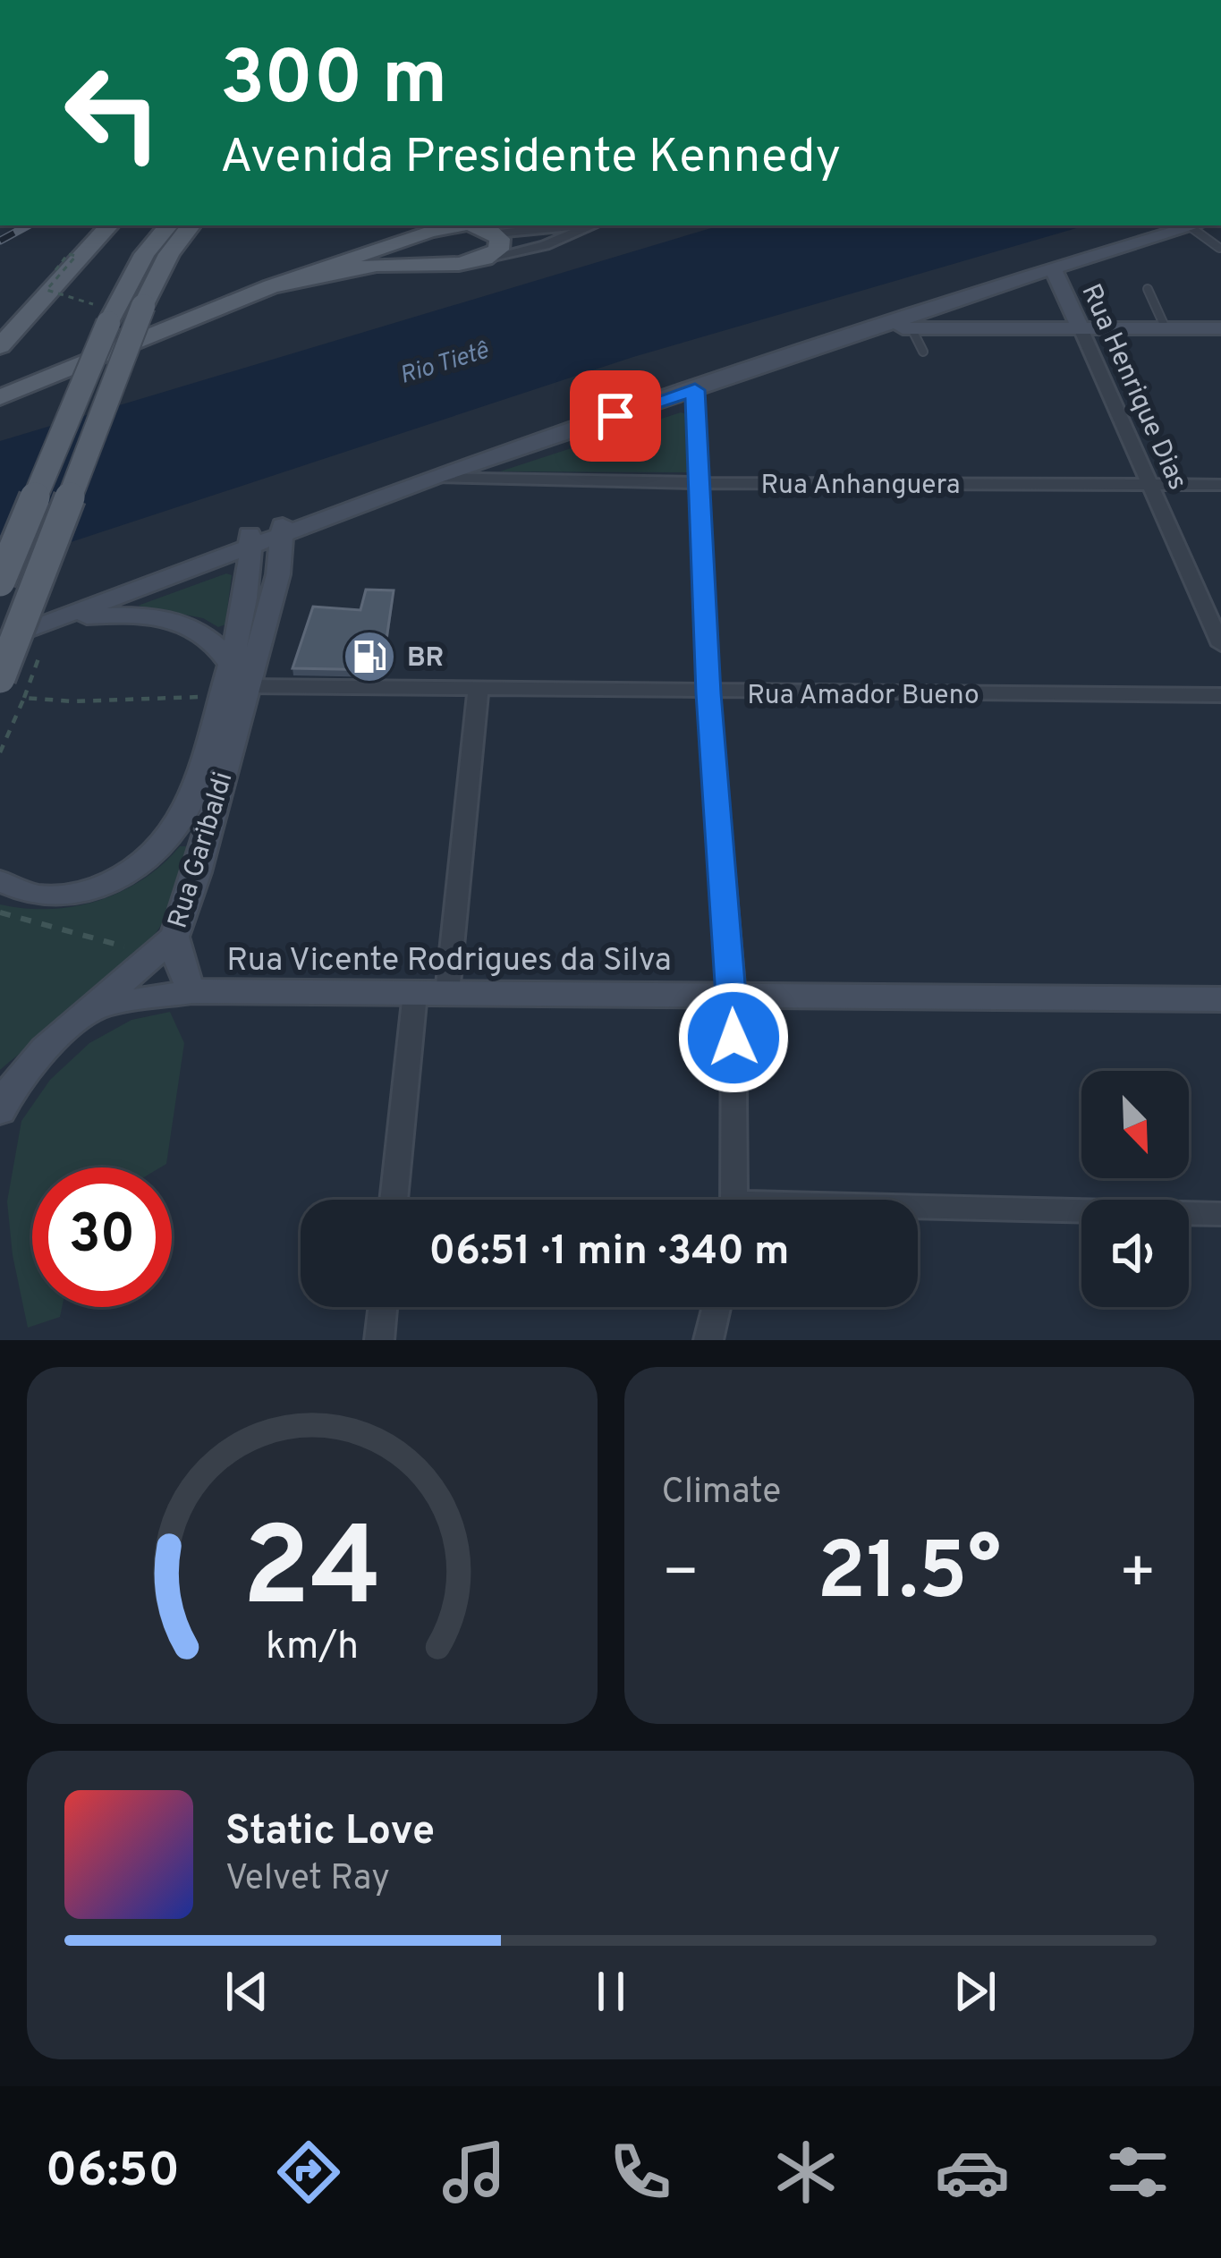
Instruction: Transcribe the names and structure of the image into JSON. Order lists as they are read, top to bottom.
{
  "streets": {
    "main road": ["Rua Henrique Dias", "Rua Garibaldi", "Rua Vicente Rodrigues da Silva"],
    "street": ["Rua Anhanguera", "Rua Amador Bueno"]
  },
  "crossings": [
    ["Rua Henrique Dias", "Rua Anhanguera"],
    ["Rua Amador Bueno", "Rua Garibaldi"],
    ["Rua Garibaldi", "Rua Vicente Rodrigues da Silva"]
  ],
  "water": ["Rio Tietê"],
  "places": {
    "fuel station": ["BR"]
  },
  "north": "bottom right",
  "page": {
    "turn": ["300 m", "Avenida Presidente Kennedy"],
    "limit": "30",
    "trip": "06:51 · 1 min · 340 m",
    "tile": "Climate",
    "heat": ["−", "21.5°", "+"],
    "song": ["Static Love", "Velvet Ray"],
    "tabs": "06:50",
    "gauge": ["24", "km/h"]
  }
}
